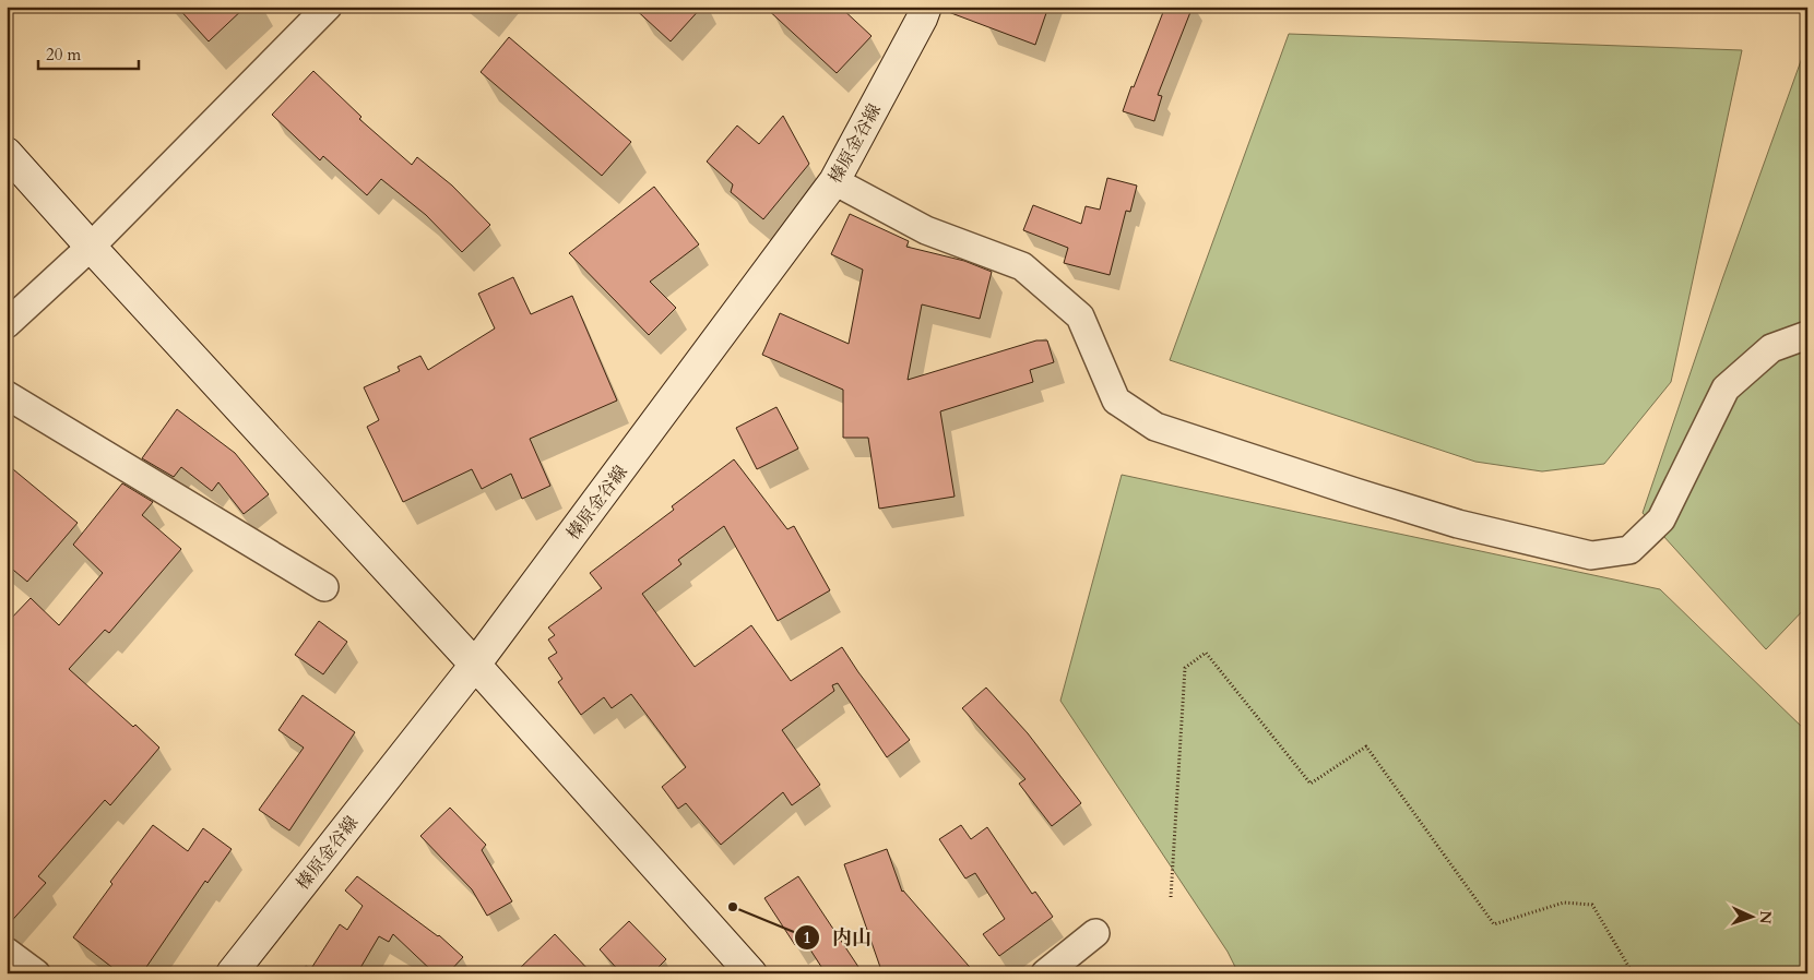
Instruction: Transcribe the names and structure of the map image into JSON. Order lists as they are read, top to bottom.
{
  "streets": {
    "main road": ["榛原金谷線"]
  },
  "places": ["内山"],
  "scale_bar": "20 m",
  "north": "right"
}
